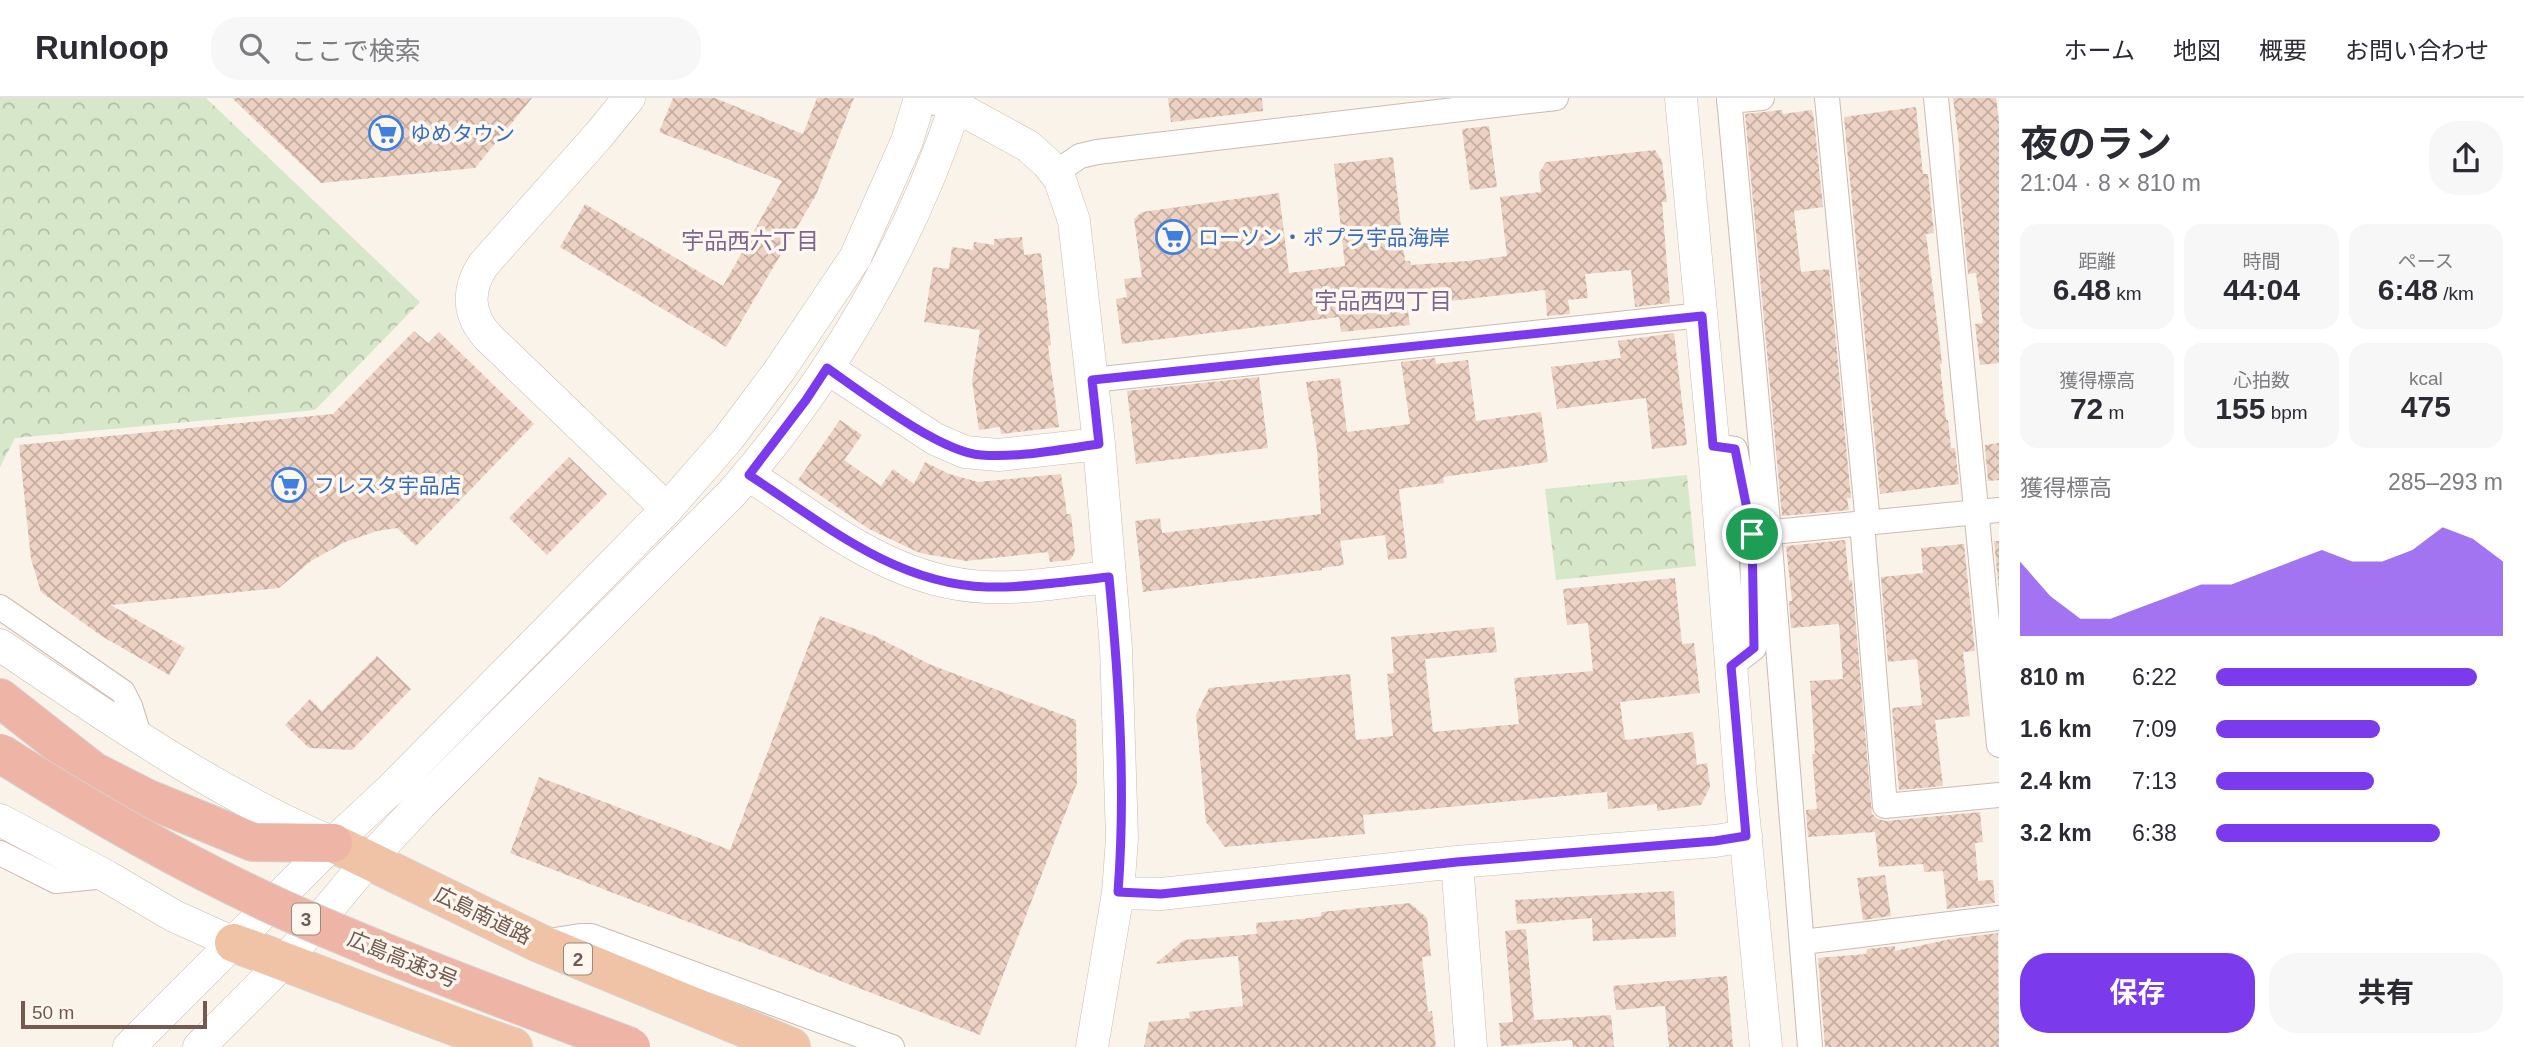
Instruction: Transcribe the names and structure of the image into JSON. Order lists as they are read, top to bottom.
{
  "streets": {
    "highway": [
      "広島南道路",
      "3",
      "広島高速3号",
      "2"
    ]
  },
  "districts": ["宇品西六丁目", "宇品西四丁目"],
  "places": {
    "supermarket": ["ゆめタウン", "ローソン・ポプラ宇品海岸", "フレスタ宇品店"]
  },
  "scale_bar": "50 m",
  "page": {
    "header": "Runloop",
    "search": "ここで検索",
    "nav": [
      "ホーム",
      "地図",
      "概要",
      "お問い合わせ"
    ],
    "heading": ["夜のラン", "21:04 · 8 × 810 m"],
    "stats": [
      ["距離", "6.48 km"],
      ["時間", "44:04"],
      ["ペース", "6:48 /km"],
      ["獲得標高", "72 m"],
      ["心拍数", "155 bpm"],
      ["kcal", "475"]
    ],
    "chart": ["獲得標高", "285–293 m"],
    "list": [
      {
        "name": "810 m",
        "note": "6:22"
      },
      {
        "name": "1.6 km",
        "note": "7:09"
      },
      {
        "name": "2.4 km",
        "note": "7:13"
      },
      {
        "name": "3.2 km",
        "note": "6:38"
      }
    ],
    "buttons": ["保存", "共有"],
    "scale": "50 m"
  }
}
